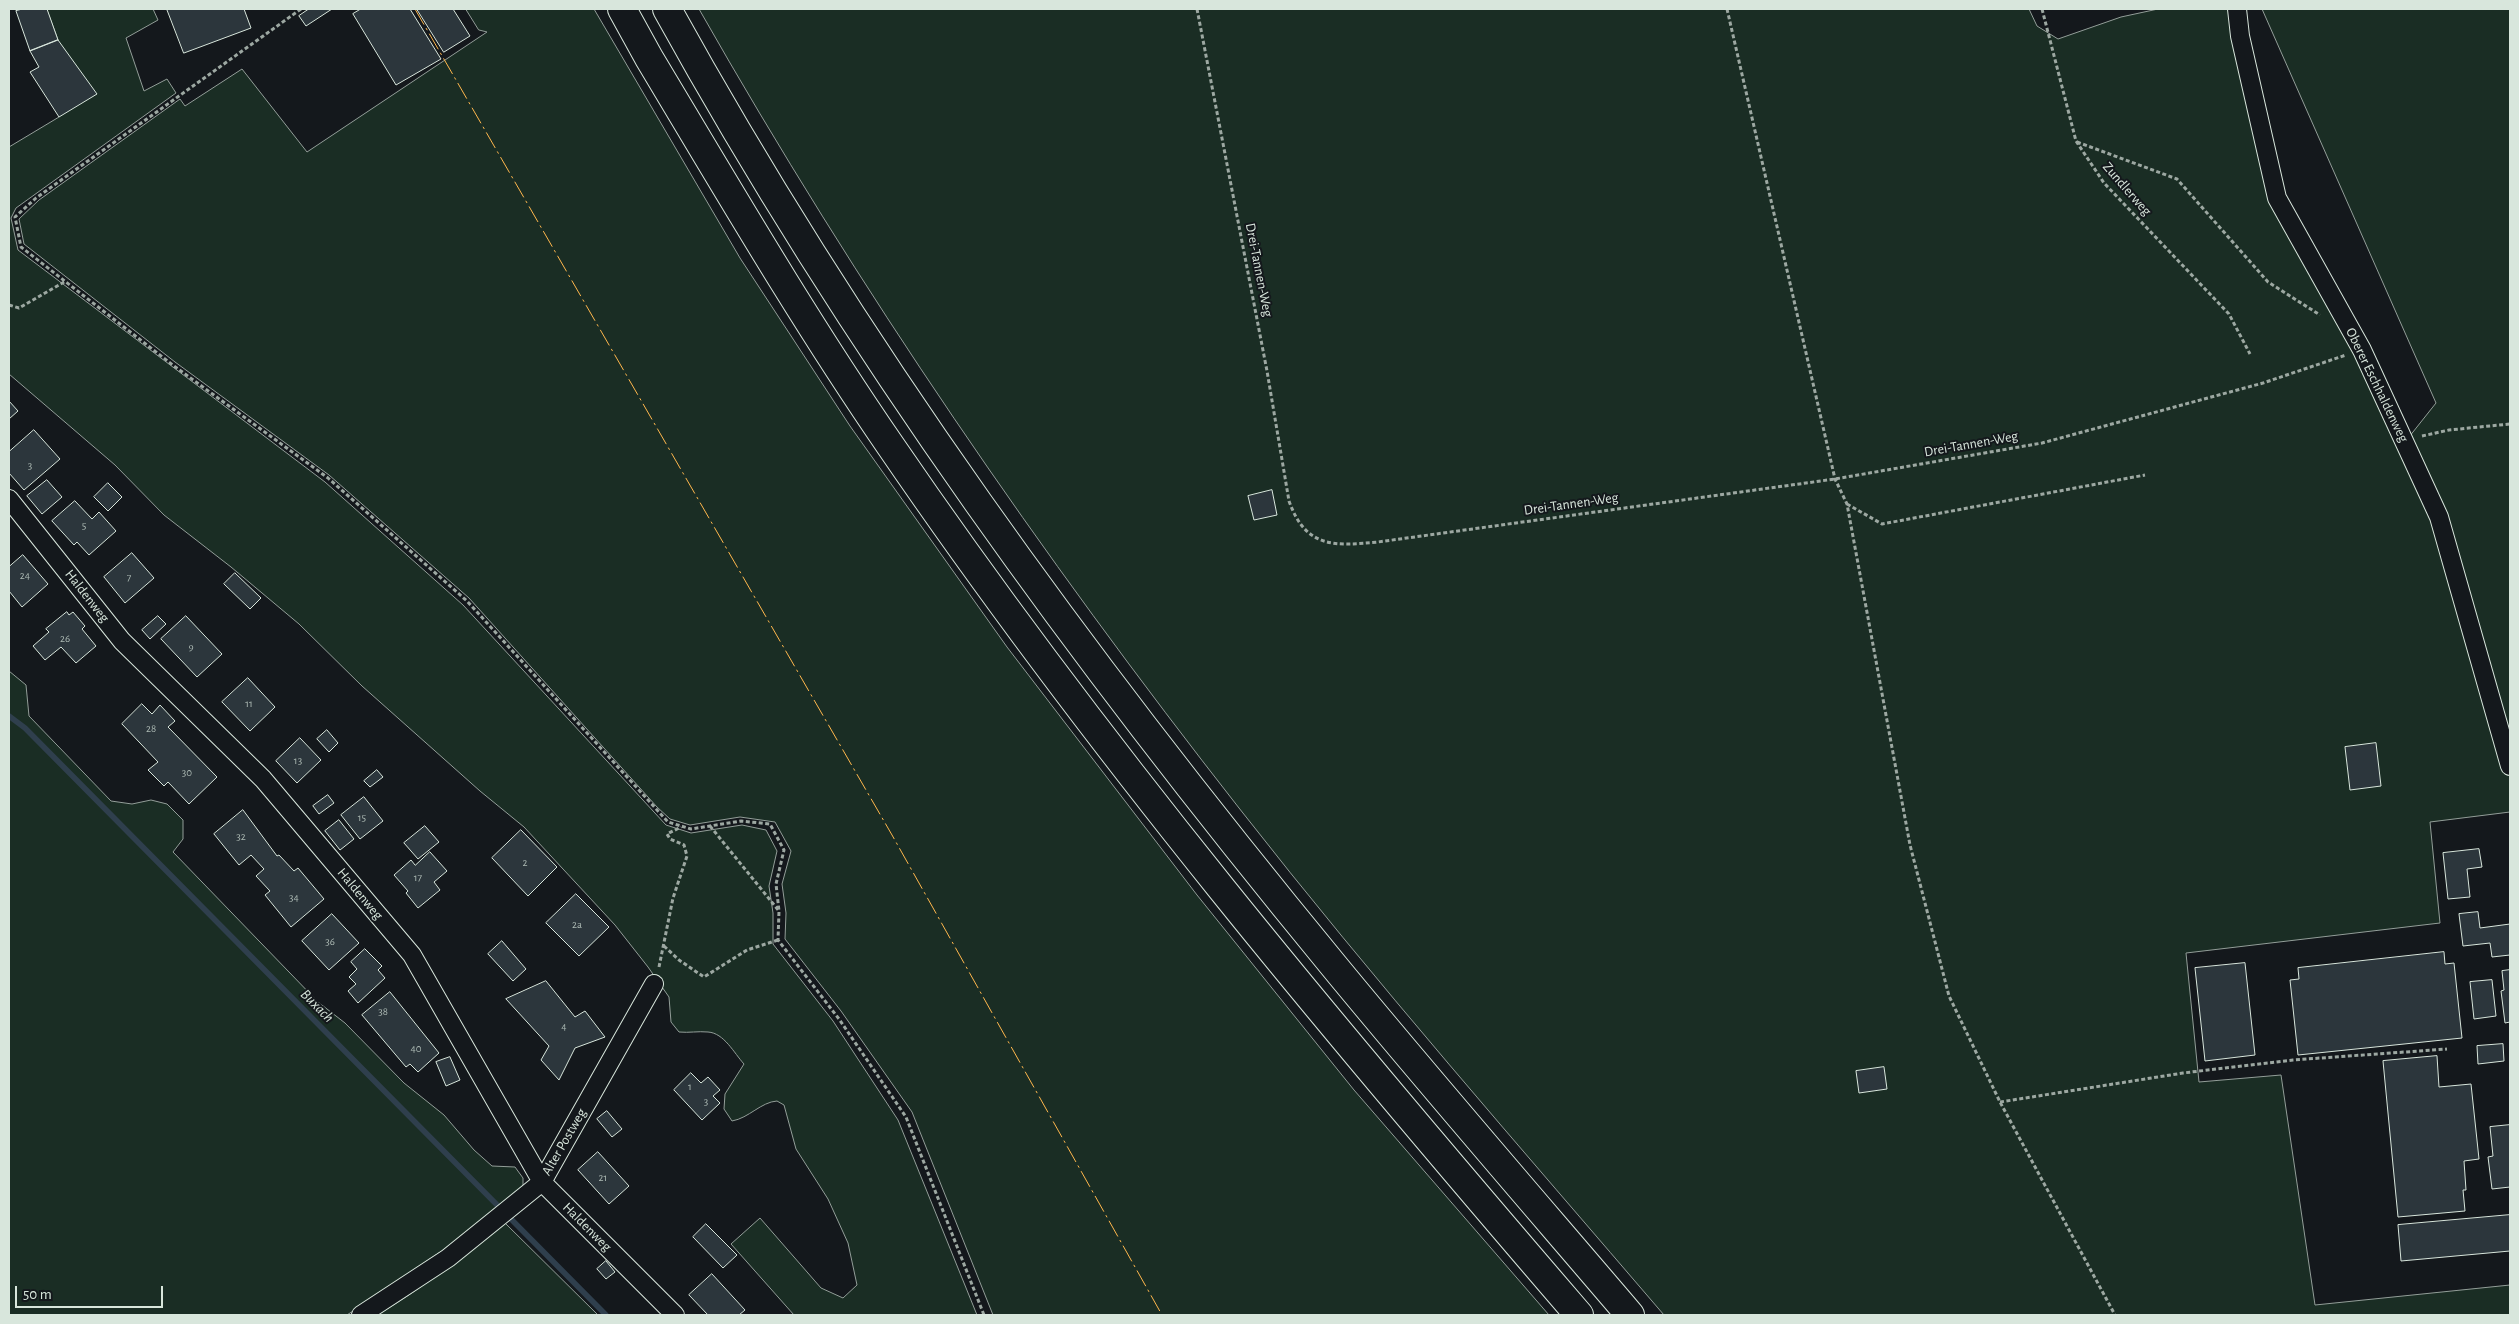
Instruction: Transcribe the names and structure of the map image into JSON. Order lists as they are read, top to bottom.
{
  "streets": {
    "street": ["Oberer Eschhaldenweg", "Haldenweg", "Alter Postweg"],
    "path": ["Zundlerweg", "Drei-Tannen-Weg"]
  },
  "crossings": [
    ["Drei-Tannen-Weg", "Oberer Eschhaldenweg"],
    ["Haldenweg", "Alter Postweg"]
  ],
  "water": ["Buxach"],
  "house_numbers": [
    "3",
    "5",
    "24",
    "7",
    "26",
    "9",
    "11",
    "28",
    "13",
    "30",
    "15",
    "32",
    "2",
    "17",
    "34",
    "2a",
    "36",
    "38",
    "4",
    "40",
    "1",
    "3",
    "21"
  ],
  "scale_bar": "50 m"
}
